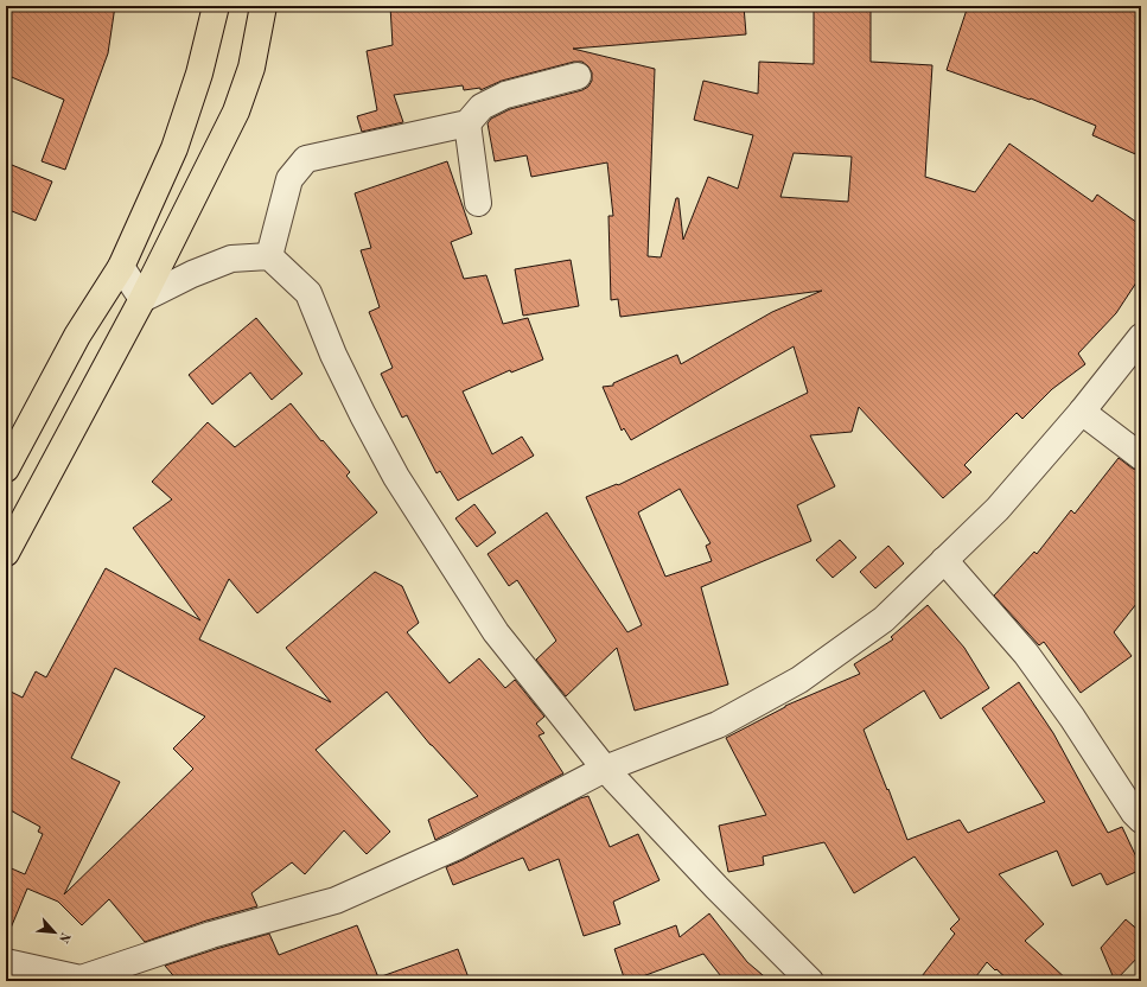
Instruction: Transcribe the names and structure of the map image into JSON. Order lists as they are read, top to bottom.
{
  "north": "bottom right"
}
